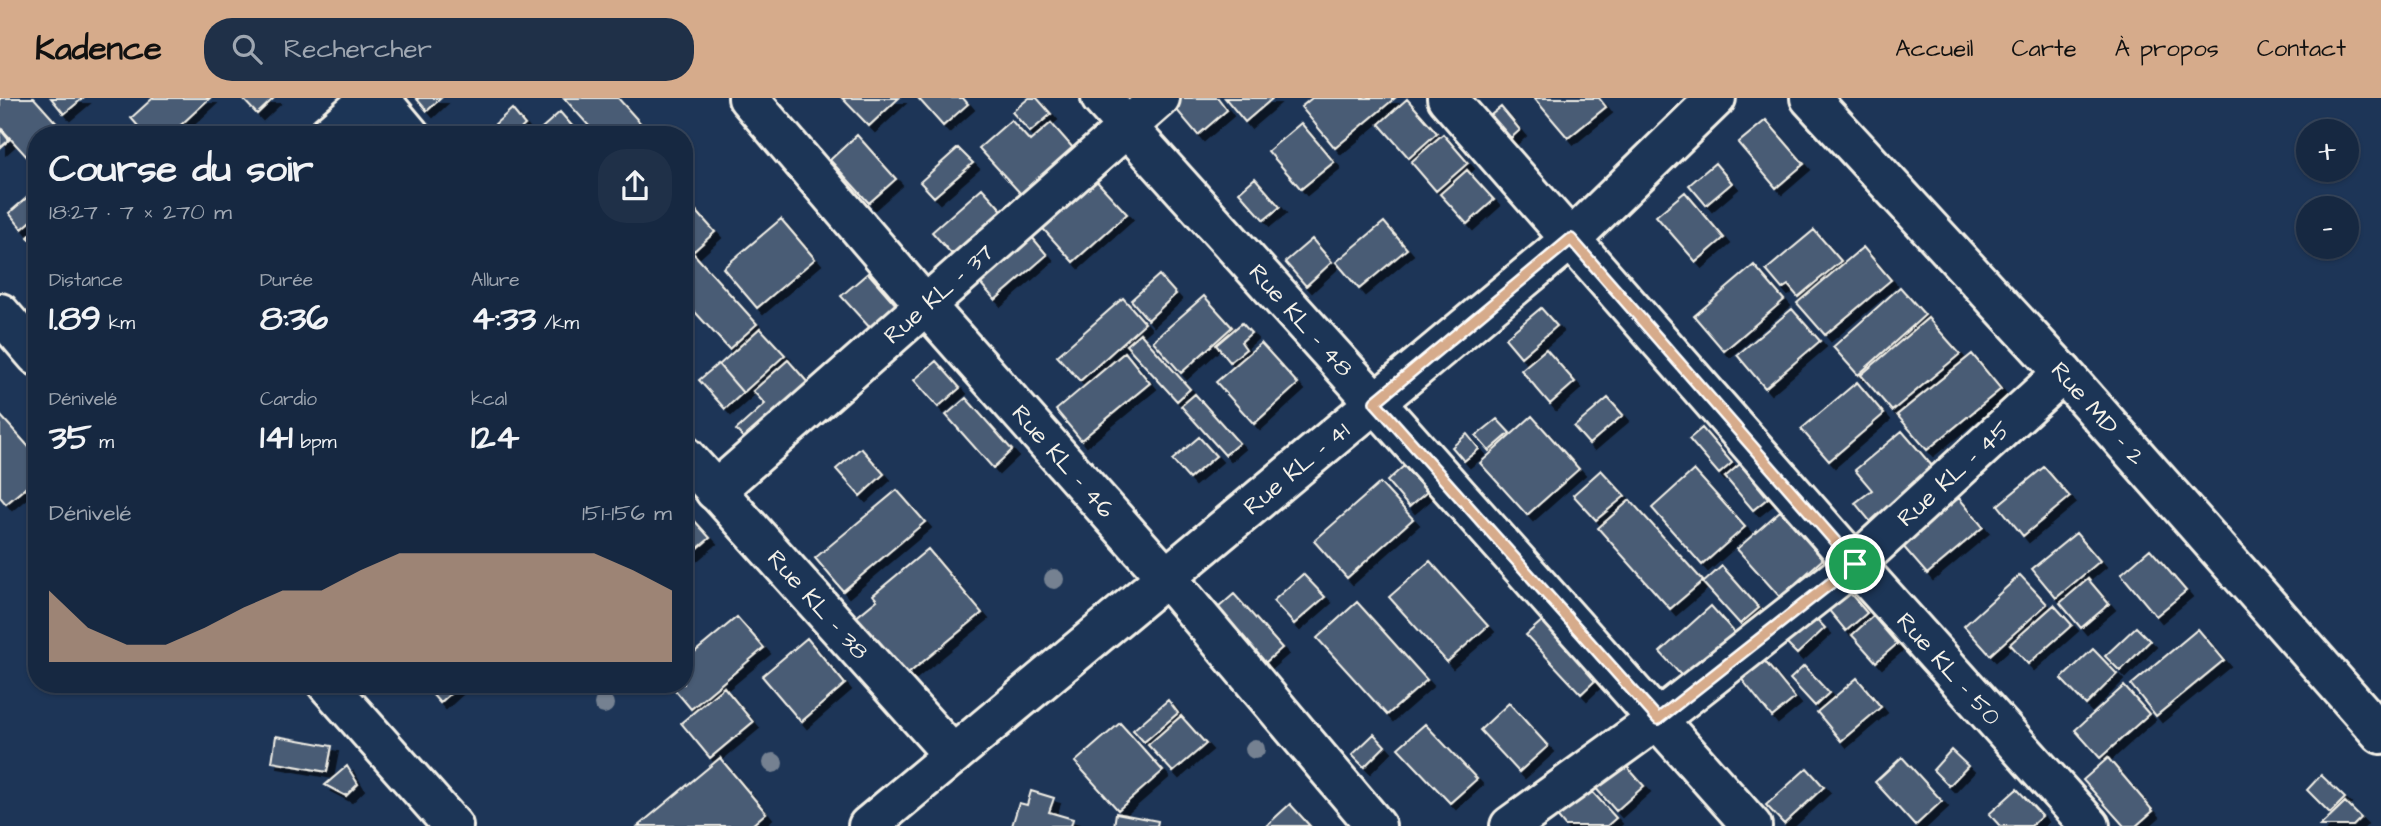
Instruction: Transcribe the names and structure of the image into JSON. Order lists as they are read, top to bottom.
{
  "streets": {
    "street": [
      "Rue KL - 37",
      "Rue KL - 48",
      "Rue MD - 2",
      "Rue KL - 46",
      "Rue KL - 41",
      "Rue KL - 45",
      "Rue KL - 38",
      "Rue KL - 50"
    ]
  },
  "crossings": [
    ["Rue KL - 37", "Rue KL - 48"],
    ["Rue KL - 37", "Rue KL - 46"],
    ["Rue KL - 37", "Rue KL - 38"],
    ["Rue KL - 48", "Rue KL - 41"],
    ["Rue KL - 48", "Rue KL - 45"],
    ["Rue MD - 2", "Rue KL - 45"],
    ["Rue KL - 46", "Rue KL - 41"],
    ["Rue KL - 41", "Rue KL - 38"],
    ["Rue KL - 41", "Rue KL - 50"],
    ["Rue KL - 45", "Rue KL - 50"]
  ],
  "page": {
    "header": "Kadence",
    "search": "Rechercher",
    "nav": [
      "Accueil",
      "Carte",
      "À propos",
      "Contact"
    ],
    "map_buttons": ["+", "−"],
    "heading": ["Course du soir", "18:27 · 7 × 270 m"],
    "stats": [
      ["Distance", "1.89 km"],
      ["Durée", "8:36"],
      ["Allure", "4:33 /km"],
      ["Dénivelé", "35 m"],
      ["Cardio", "141 bpm"],
      ["kcal", "124"]
    ],
    "chart": ["Dénivelé", "151–156 m"]
  }
}
